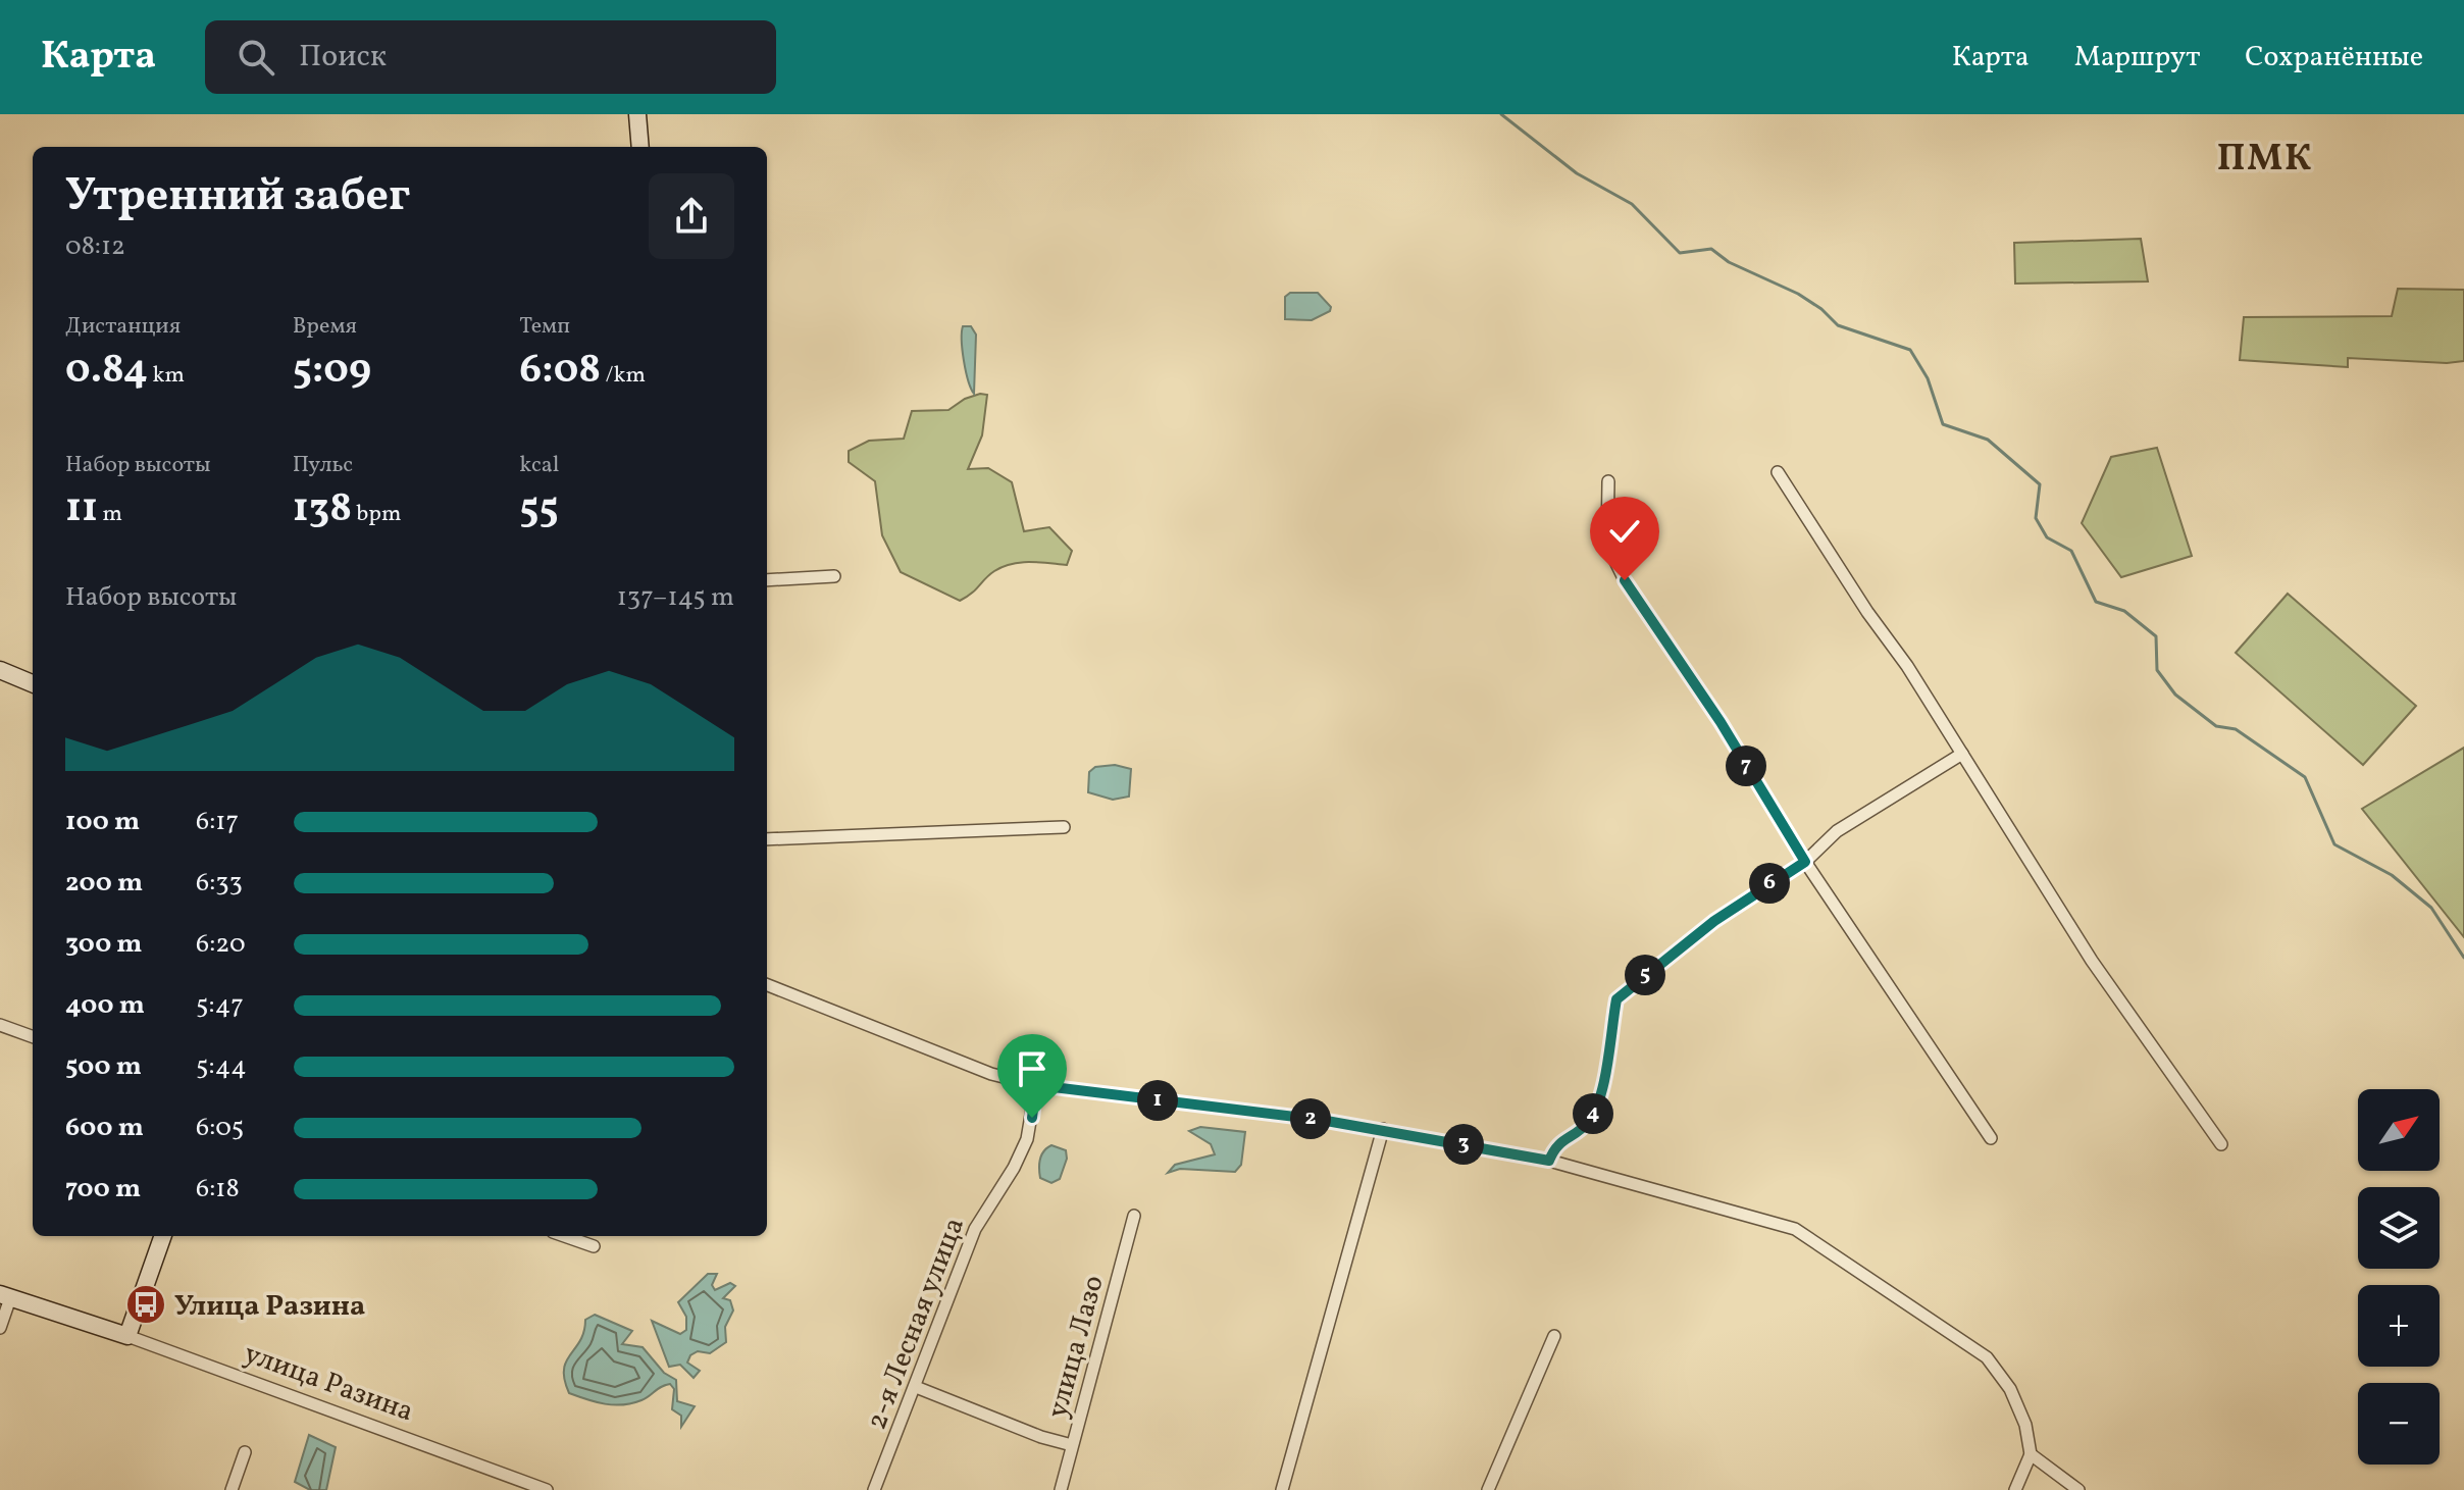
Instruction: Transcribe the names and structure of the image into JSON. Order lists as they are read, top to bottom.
{
  "streets": {
    "street": ["2-я Лесная улица", "улица Лазо", "улица Разина"]
  },
  "districts": ["ПМК"],
  "places": {
    "bus stop": ["Улица Разина"]
  },
  "north": "top right",
  "page": {
    "header": "Карта",
    "search": "Поиск",
    "nav": ["Карта", "Маршрут", "Сохранённые"],
    "heading": ["Утренний забег", "08:12"],
    "stats": [
      ["Дистанция", "0.84 km"],
      ["Время", "5:09"],
      ["Темп", "6:08 /km"],
      ["Набор высоты", "11 m"],
      ["Пульс", "138 bpm"],
      ["kcal", "55"]
    ],
    "chart": ["Набор высоты", "137–145 m"],
    "pins": [
      "7",
      "6",
      "5",
      "1",
      "4",
      "2",
      "3"
    ],
    "list": [
      {
        "name": "100 m",
        "note": "6:17"
      },
      {
        "name": "200 m",
        "note": "6:33"
      },
      {
        "name": "300 m",
        "note": "6:20"
      },
      {
        "name": "400 m",
        "note": "5:47"
      },
      {
        "name": "500 m",
        "note": "5:44"
      },
      {
        "name": "600 m",
        "note": "6:05"
      },
      {
        "name": "700 m",
        "note": "6:18"
      }
    ],
    "map_buttons": ["+", "−"]
  }
}
